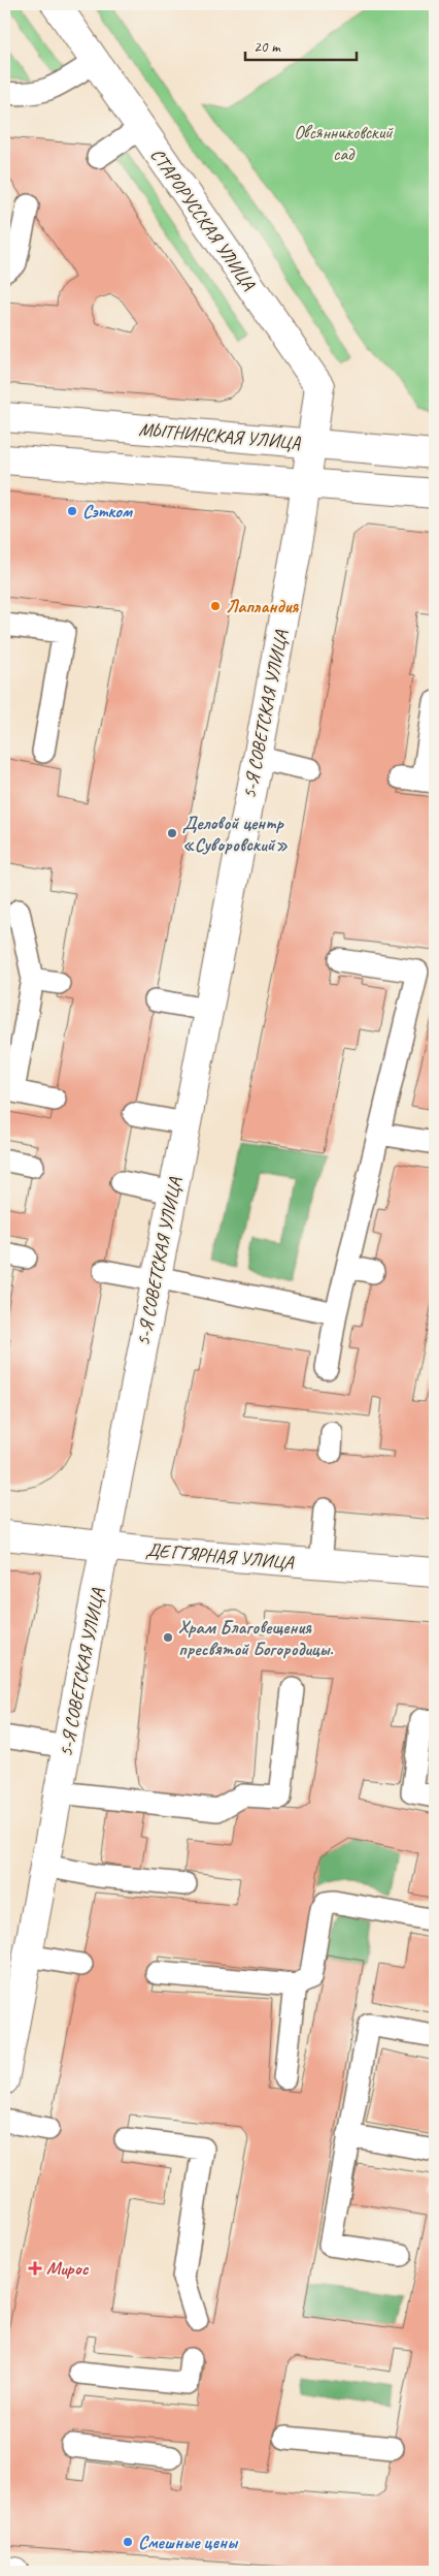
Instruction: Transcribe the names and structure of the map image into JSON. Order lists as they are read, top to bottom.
{
  "streets": {
    "street": [
      "СТАРОРУССКАЯ УЛИЦА",
      "МЫТНИНСКАЯ УЛИЦА",
      "5-Я СОВЕТСКАЯ УЛИЦА",
      "ДЕГТЯРНАЯ УЛИЦА"
    ]
  },
  "crossings": [
    ["СТАРОРУССКАЯ УЛИЦА", "МЫТНИНСКАЯ УЛИЦА"],
    ["СТАРОРУССКАЯ УЛИЦА", "5-Я СОВЕТСКАЯ УЛИЦА"],
    ["МЫТНИНСКАЯ УЛИЦА", "5-Я СОВЕТСКАЯ УЛИЦА"],
    ["5-Я СОВЕТСКАЯ УЛИЦА", "ДЕГТЯРНАЯ УЛИЦА"]
  ],
  "parks": ["Овсянниковский сад"],
  "places": {
    "other": [
      "Сэтком",
      "Лапландия",
      "Деловой центр «Суворовский»",
      "Храм Благовещения пресвятой Богородицы.",
      "Смешные цены"
    ],
    "health": ["Мирос"]
  },
  "scale_bar": "20 m"
}
